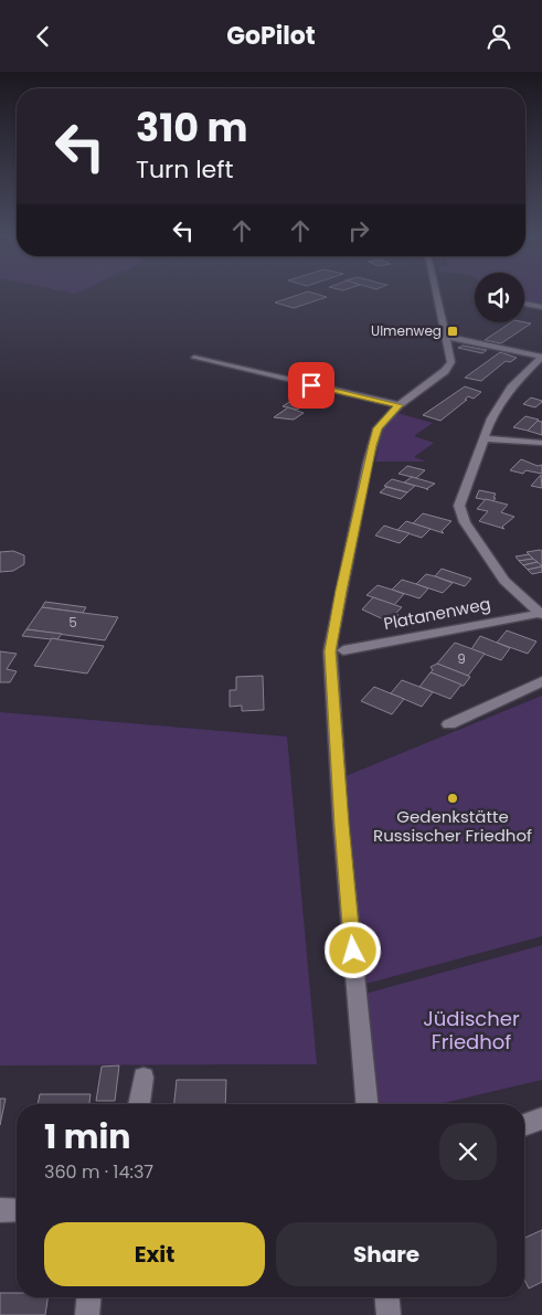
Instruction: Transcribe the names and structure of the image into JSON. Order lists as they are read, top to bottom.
{
  "streets": {
    "street": ["Platanenweg"]
  },
  "parks": ["Jüdischer Friedhof"],
  "places": {
    "transit": ["Ulmenweg"],
    "other": ["Gedenkstätte Russischer Friedhof"]
  },
  "house_numbers": ["5", "9"],
  "page": {
    "header": "GoPilot",
    "turn": ["310 m", "Turn left"],
    "heading": ["1 min", "360 m · 14:37"],
    "buttons": ["Exit", "Share"]
  }
}
